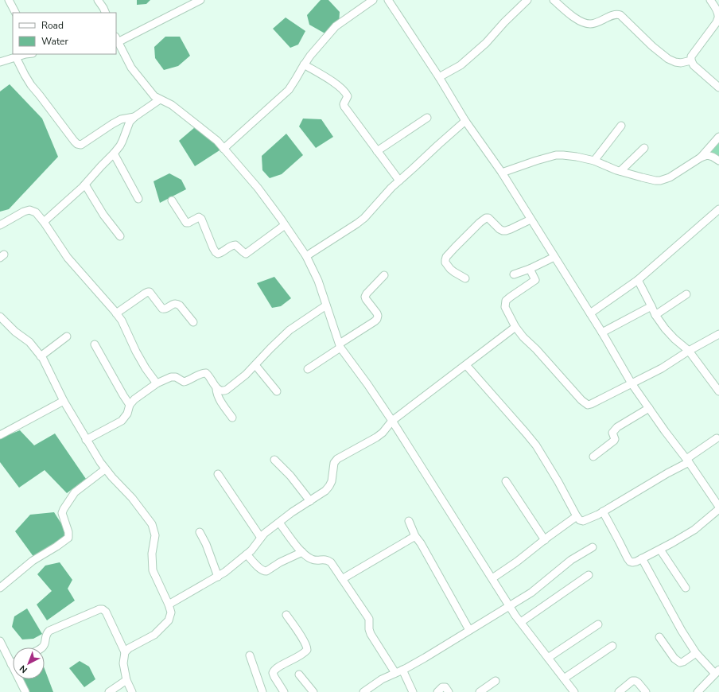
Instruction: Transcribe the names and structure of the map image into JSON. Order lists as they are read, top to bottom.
{
  "legend": ["Road", "Water"],
  "north": "bottom left"
}
